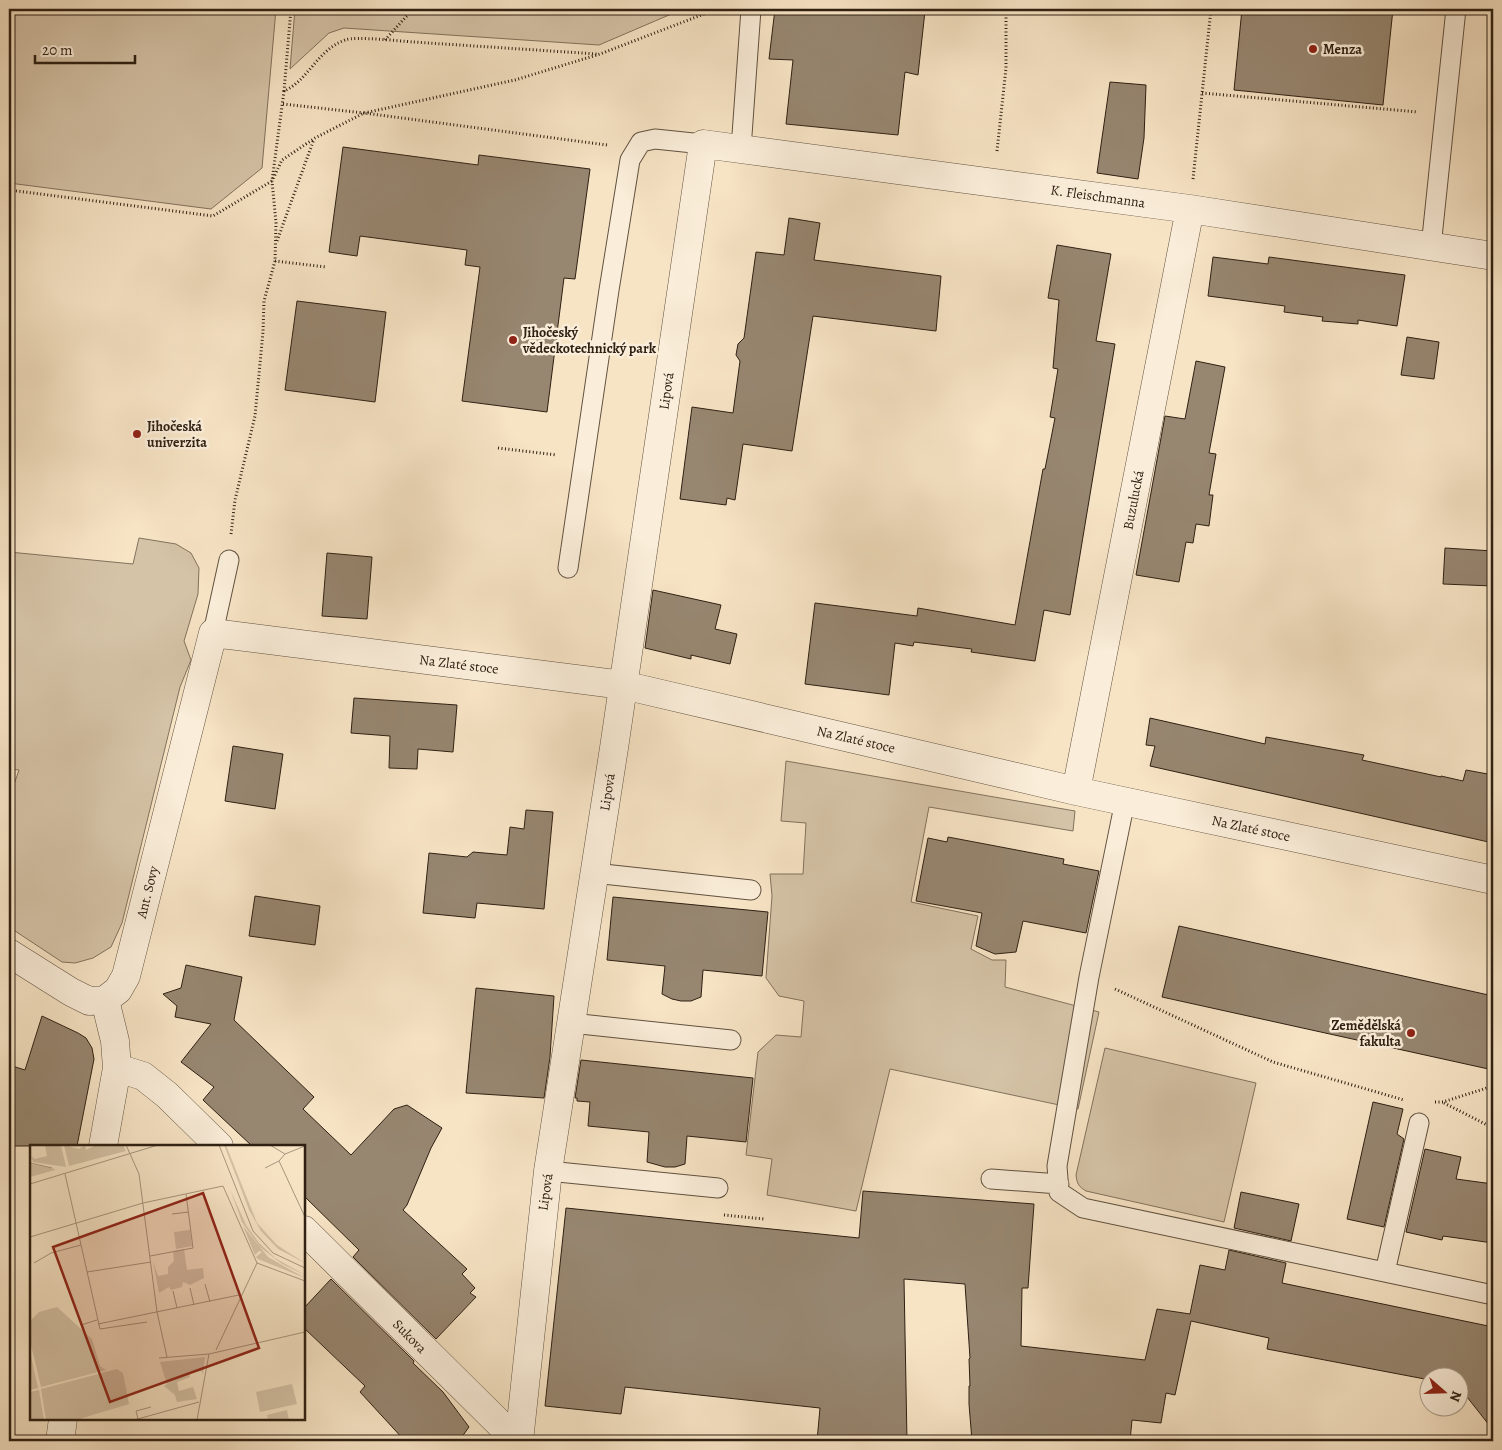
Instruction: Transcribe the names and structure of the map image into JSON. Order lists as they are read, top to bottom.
{
  "streets": {
    "street": [
      "K. Fleischmanna",
      "Lipová",
      "Buzulucká",
      "Na Zlaté stoce",
      "Ant. Sovy",
      "Sukova"
    ]
  },
  "crossings": [
    ["K. Fleischmanna", "Lipová"],
    ["K. Fleischmanna", "Buzulucká"],
    ["Lipová", "Na Zlaté stoce"],
    ["Lipová", "Sukova"],
    ["Buzulucká", "Na Zlaté stoce"],
    ["Na Zlaté stoce", "Ant. Sovy"]
  ],
  "places": [
    "Menza",
    "Jihočeský vědeckotechnický park",
    "Jihočeská univerzita",
    "Zemědělská fakulta"
  ],
  "scale_bar": "20 m",
  "north": "right"
}
